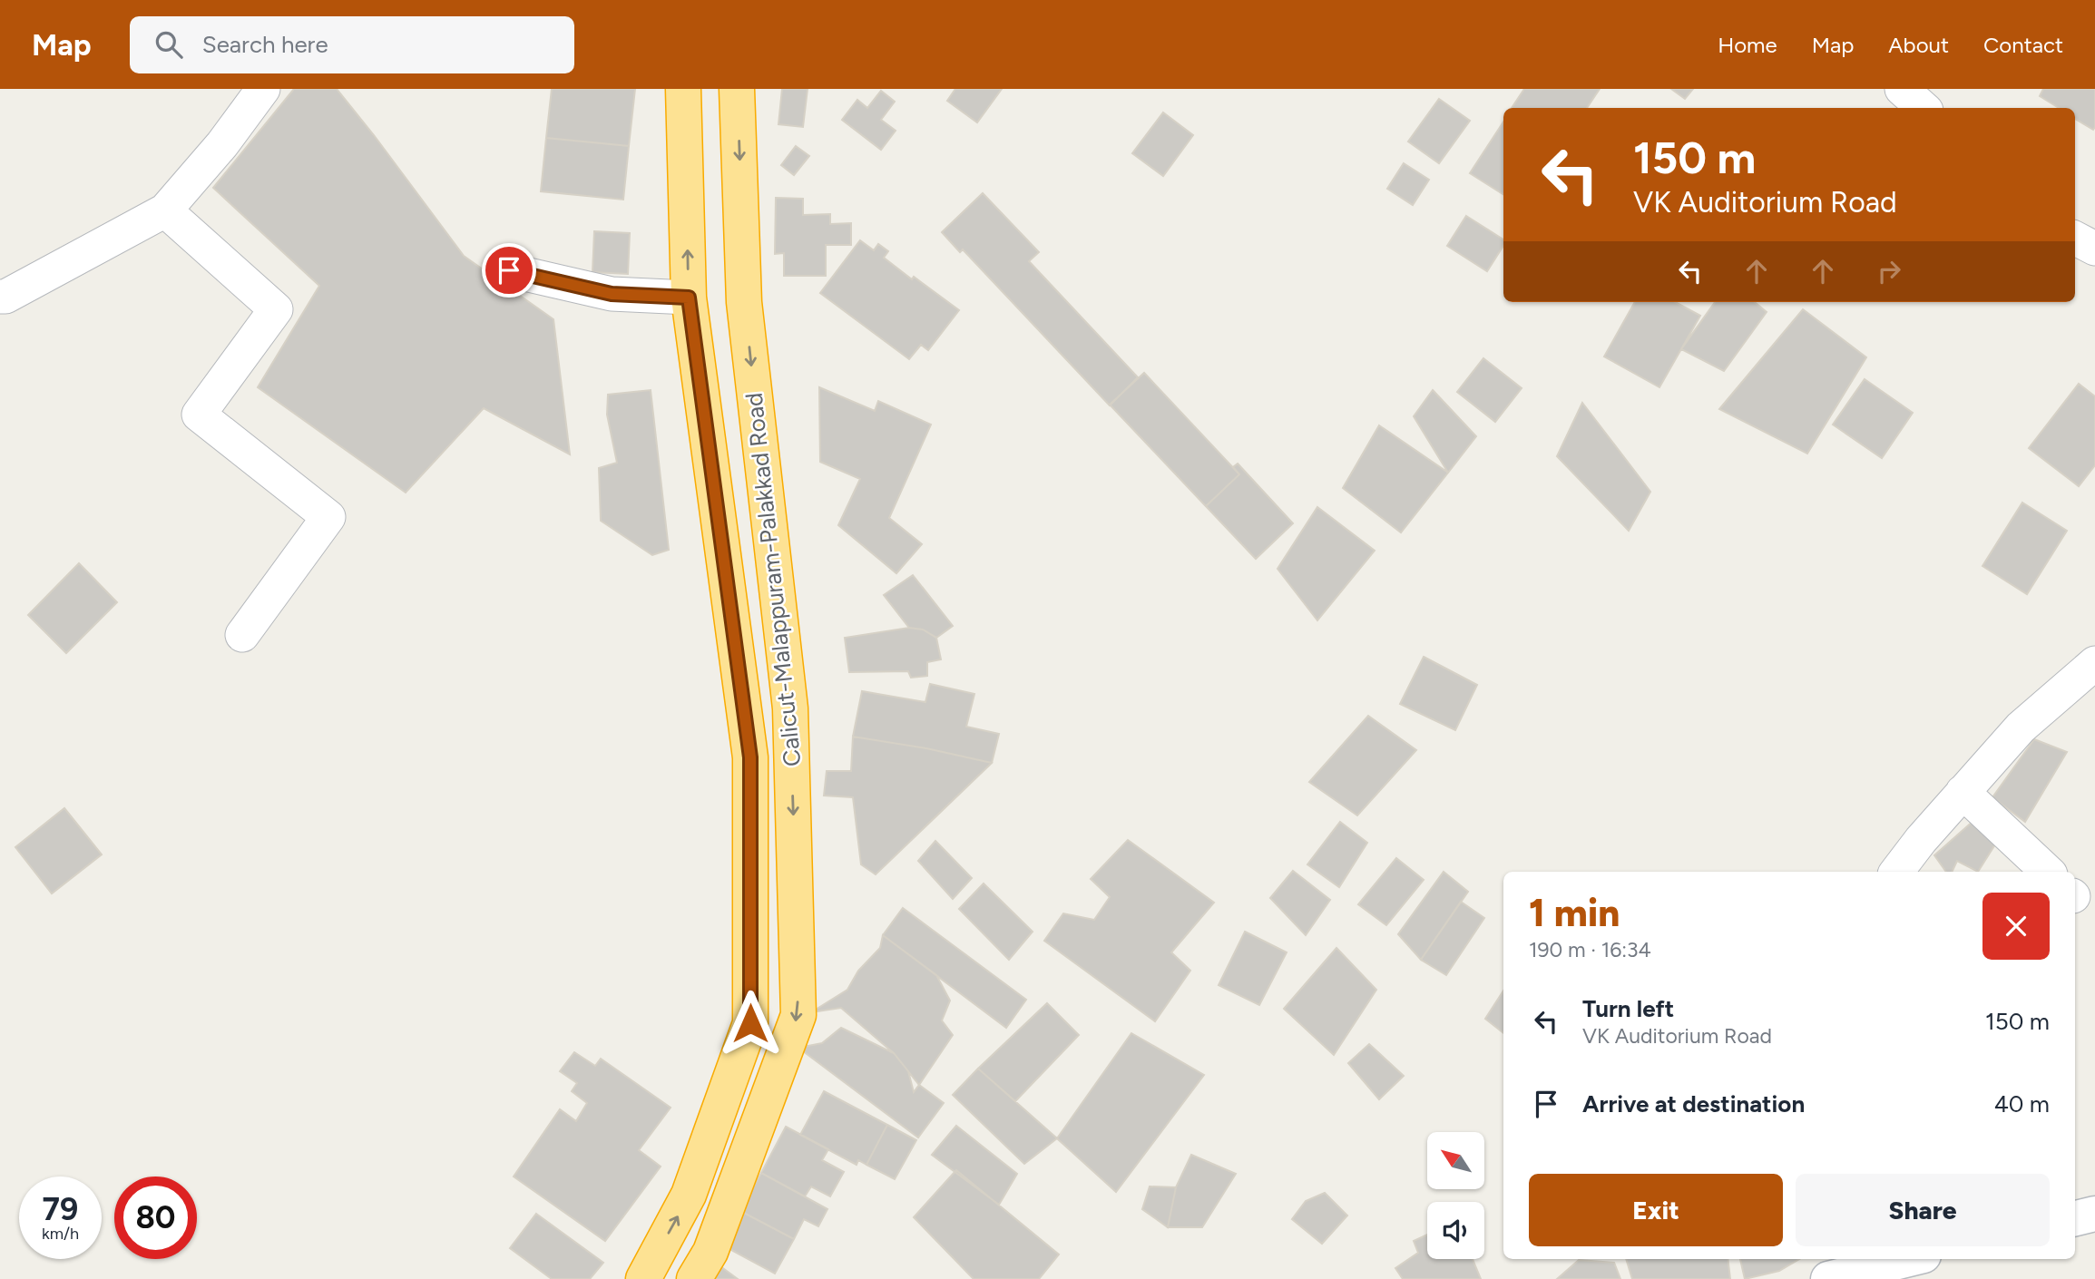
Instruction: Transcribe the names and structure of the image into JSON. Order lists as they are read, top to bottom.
{
  "streets": {
    "highway": ["Calicut-Malappuram-Palakkad Road"]
  },
  "north": "top left",
  "page": {
    "header": "Map",
    "search": "Search here",
    "nav": [
      "Home",
      "Map",
      "About",
      "Contact"
    ],
    "turn": ["150 m", "VK Auditorium Road"],
    "heading": ["1 min", "190 m · 16:34"],
    "list": [
      {
        "name": "Turn left",
        "note": "VK Auditorium Road",
        "value": "150 m"
      },
      {
        "name": "Arrive at destination",
        "value": "40 m"
      }
    ],
    "buttons": ["Exit", "Share"],
    "speed": "79 km/h",
    "limit": "80"
  }
}
